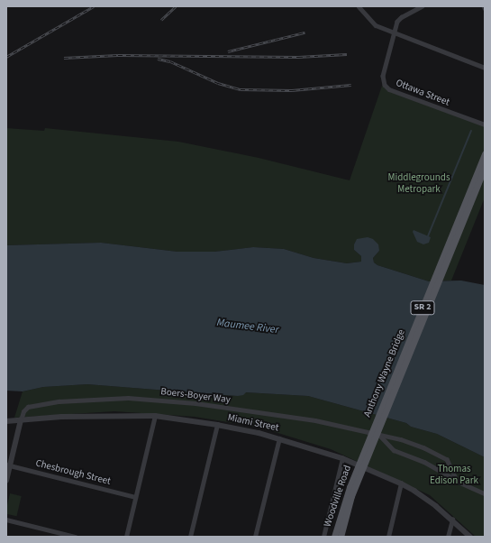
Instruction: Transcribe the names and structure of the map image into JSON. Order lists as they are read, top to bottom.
{
  "streets": {
    "main road": ["SR 2", "Anthony Wayne Bridge", "Woodville Road"],
    "street": [
      "Ottawa Street",
      "Boers-Boyer Way",
      "Miami Street",
      "Chesbrough Street"
    ]
  },
  "crossings": [
    ["Anthony Wayne Bridge", "Woodville Road"],
    ["Boers-Boyer Way", "Miami Street"]
  ],
  "water": ["Maumee River"],
  "parks": ["Middlegrounds Metropark", "Thomas Edison Park"]
}
